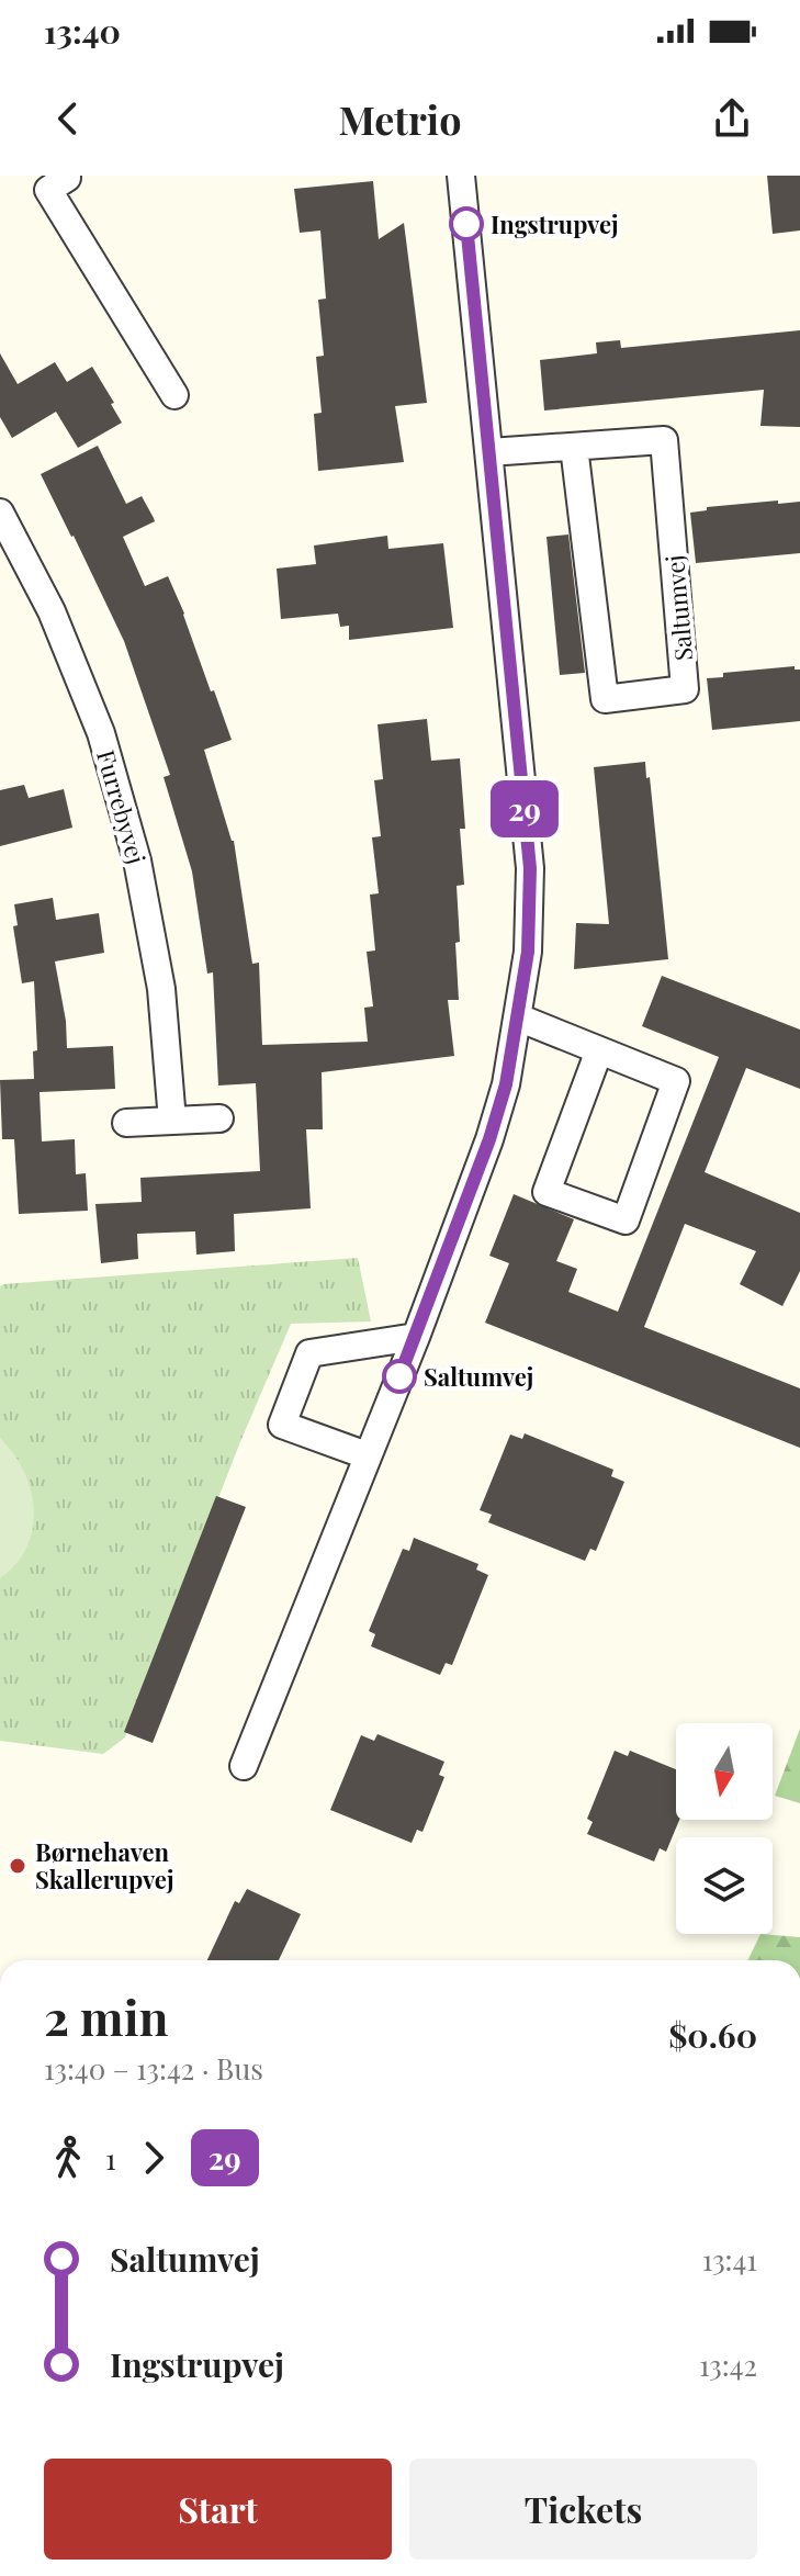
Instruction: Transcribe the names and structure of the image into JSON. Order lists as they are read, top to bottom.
{
  "streets": {
    "street": ["Saltumvej", "Furrebyvej"]
  },
  "places": ["Ingstrupvej", "Saltumvej", "Børnehaven Skallerupvej"],
  "lines": ["bus line 29"],
  "north": "bottom",
  "page": {
    "status": "13:40",
    "header": "Metrio",
    "on_map": "29",
    "heading": ["2 min", "13:40 – 13:42 · Bus", "$0.60"],
    "legs": ["1", "29"],
    "list": [
      {
        "name": "Saltumvej",
        "value": "13:41"
      },
      {
        "name": "Ingstrupvej",
        "value": "13:42"
      }
    ],
    "buttons": ["Start", "Tickets"]
  }
}
